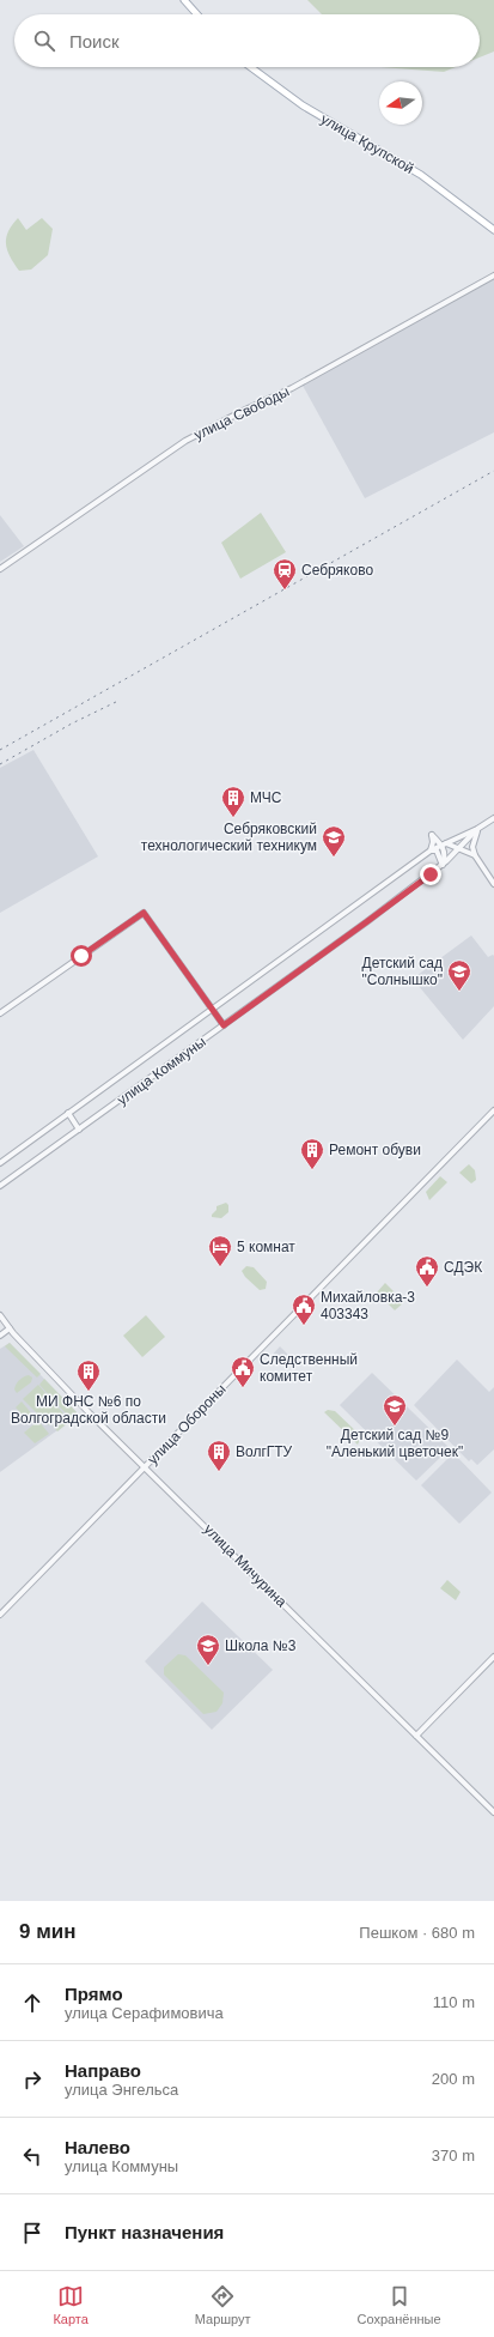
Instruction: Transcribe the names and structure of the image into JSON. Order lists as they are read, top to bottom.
{
  "streets": {
    "main road": ["улица Крупской"],
    "street": [
      "улица Свободы",
      "улица Коммуны",
      "улица Обороны",
      "улица Мичурина"
    ]
  },
  "crossings": [
    ["улица Обороны", "улица Мичурина"]
  ],
  "places": {
    "station": ["Себряково"],
    "building": [
      "МЧС",
      "Ремонт обуви",
      "МИ ФНС №6 по Волгоградской области",
      "ВолгГТУ"
    ],
    "school or university": [
      "Себряковский технологический техникум",
      "Детский сад \"Солнышко\"",
      "Детский сад №9 \"Аленький цветочек\"",
      "Школа №3"
    ],
    "hotel": ["5 комнат"],
    "public building": ["СДЭК", "Михайловка-3 403343", "Следственный комитет"]
  },
  "north": "left",
  "page": {
    "search": "Поиск",
    "heading": ["9 мин", "Пешком · 680 m"],
    "list": [
      ["Прямо", "улица Серафимовича", "110 m"],
      ["Направо", "улица Энгельса", "200 m"],
      ["Налево", "улица Коммуны", "370 m"],
      "Пункт назначения"
    ],
    "nav": ["Карта", "Маршрут", "Сохранённые"]
  }
}
